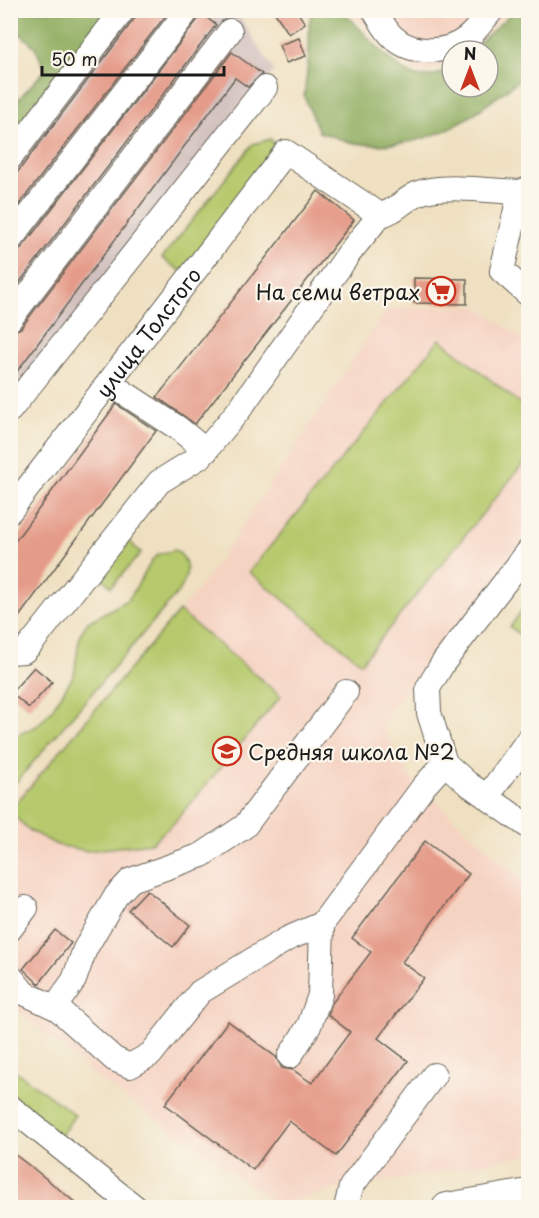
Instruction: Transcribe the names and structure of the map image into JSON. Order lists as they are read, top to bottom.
{
  "streets": {
    "street": ["улица Толстого"]
  },
  "places": {
    "supermarket": ["На семи ветрах"],
    "school or university": ["Средняя школа №2"]
  },
  "scale_bar": "50 m",
  "north": "top"
}
